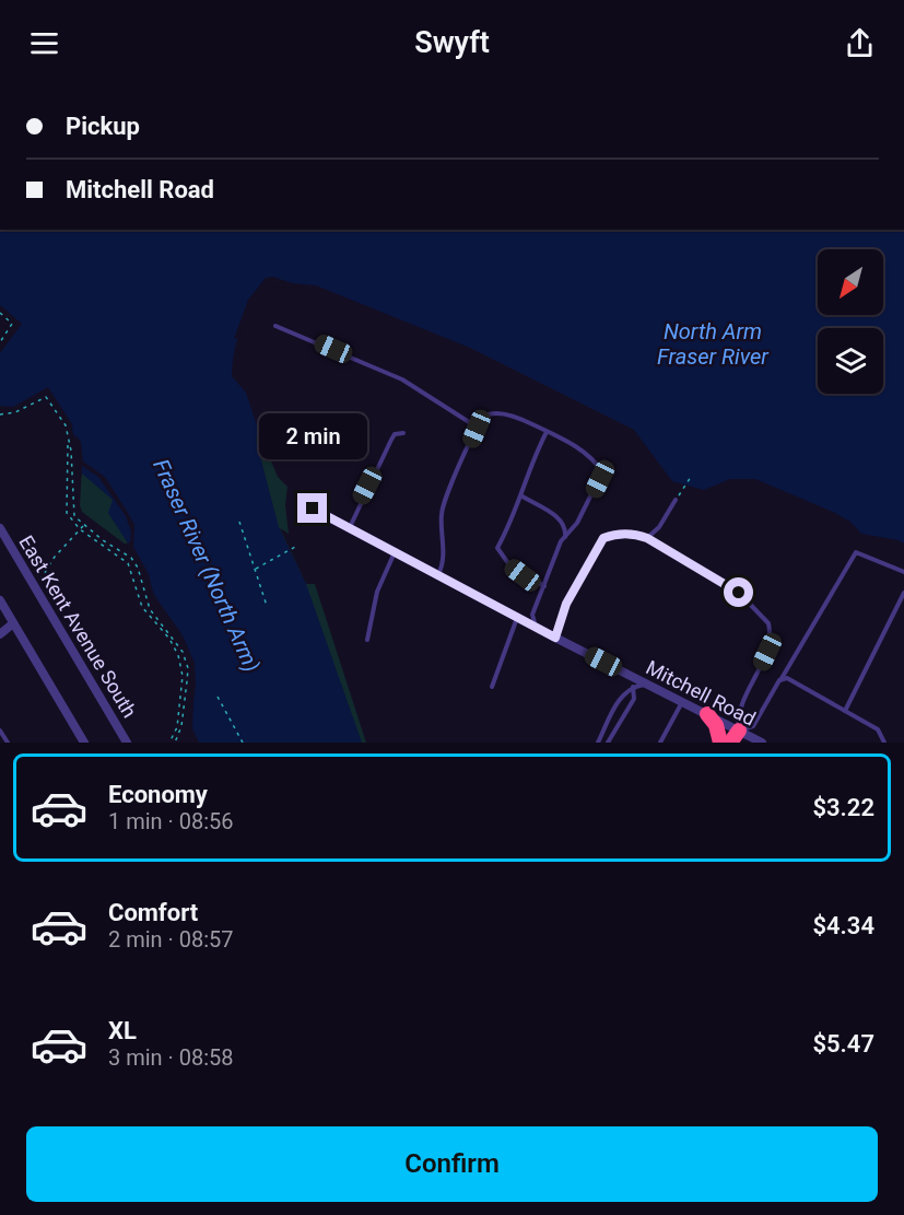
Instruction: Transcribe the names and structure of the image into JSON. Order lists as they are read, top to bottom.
{
  "streets": {
    "street": ["East Kent Avenue South", "Mitchell Road"]
  },
  "water": ["North Arm Fraser River", "Fraser River (North Arm)"],
  "north": "bottom left",
  "page": {
    "header": "Swyft",
    "banner": ["Pickup", "Mitchell Road"],
    "bubble": "2 min",
    "list": [
      {
        "name": "Economy",
        "note": "1 min · 08:56",
        "value": "$3.22"
      },
      {
        "name": "Comfort",
        "note": "2 min · 08:57",
        "value": "$4.34"
      },
      {
        "name": "XL",
        "note": "3 min · 08:58",
        "value": "$5.47"
      }
    ],
    "buttons": "Confirm"
  }
}
